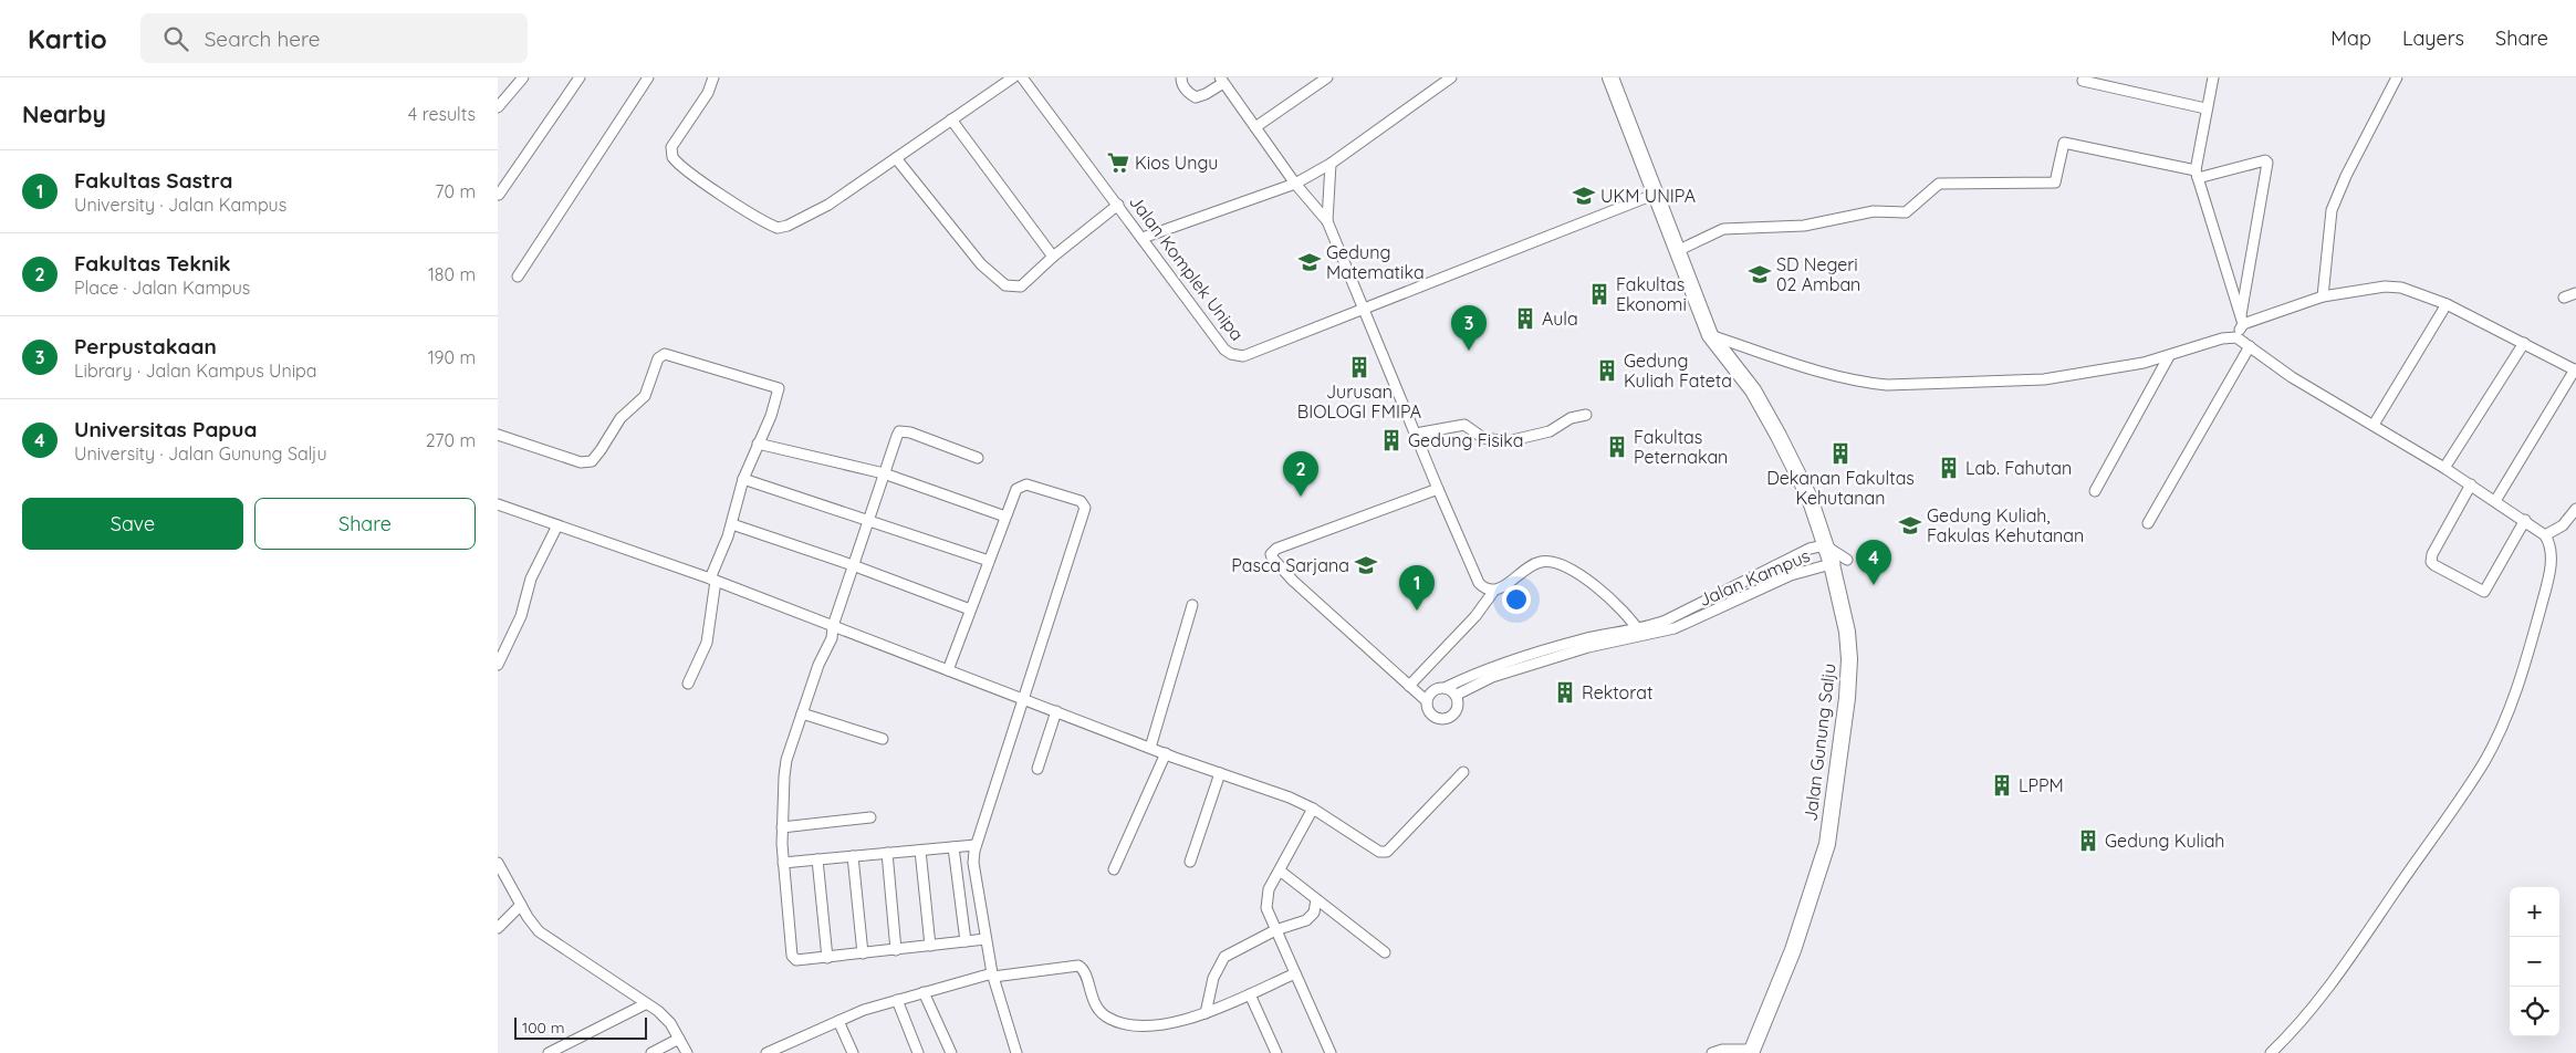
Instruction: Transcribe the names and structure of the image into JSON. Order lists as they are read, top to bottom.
{
  "streets": {
    "main road": ["Jalan Gunung Salju"],
    "street": ["Jalan Komplek Unipa", "Jalan Kampus"]
  },
  "crossings": [
    ["Jalan Komplek Unipa", "Jalan Gunung Salju"],
    ["Jalan Kampus", "Jalan Gunung Salju"]
  ],
  "places": {
    "supermarket": ["Kios Ungu"],
    "school or university": [
      "UKM UNIPA",
      "Gedung Matematika",
      "SD Negeri 02 Amban",
      "Gedung Kuliah, Fakulas Kehutanan",
      "Pasca Sarjana"
    ],
    "building": [
      "Fakultas Ekonomi",
      "Aula",
      "Jurusan BIOLOGI FMIPA",
      "Gedung Kuliah Fateta",
      "Gedung Fisika",
      "Fakultas Peternakan",
      "Dekanan Fakultas Kehutanan",
      "Lab. Fahutan",
      "Rektorat",
      "LPPM",
      "Gedung Kuliah"
    ]
  },
  "scale_bar": "100 m",
  "page": {
    "header": "Kartio",
    "search": "Search here",
    "nav": ["Map", "Layers", "Share"],
    "heading": ["Nearby", "4 results"],
    "list": [
      {
        "mark": "1",
        "name": "Fakultas Sastra",
        "note": "University · Jalan Kampus",
        "value": "70 m"
      },
      {
        "mark": "2",
        "name": "Fakultas Teknik",
        "note": "Place · Jalan Kampus",
        "value": "180 m"
      },
      {
        "mark": "3",
        "name": "Perpustakaan",
        "note": "Library · Jalan Kampus Unipa",
        "value": "190 m"
      },
      {
        "mark": "4",
        "name": "Universitas Papua",
        "note": "University · Jalan Gunung Salju",
        "value": "270 m"
      }
    ],
    "pins": [
      "3",
      "2",
      "4",
      "1"
    ],
    "buttons": ["Save", "Share"],
    "map_buttons": ["+", "−"],
    "scale": "100 m"
  }
}
